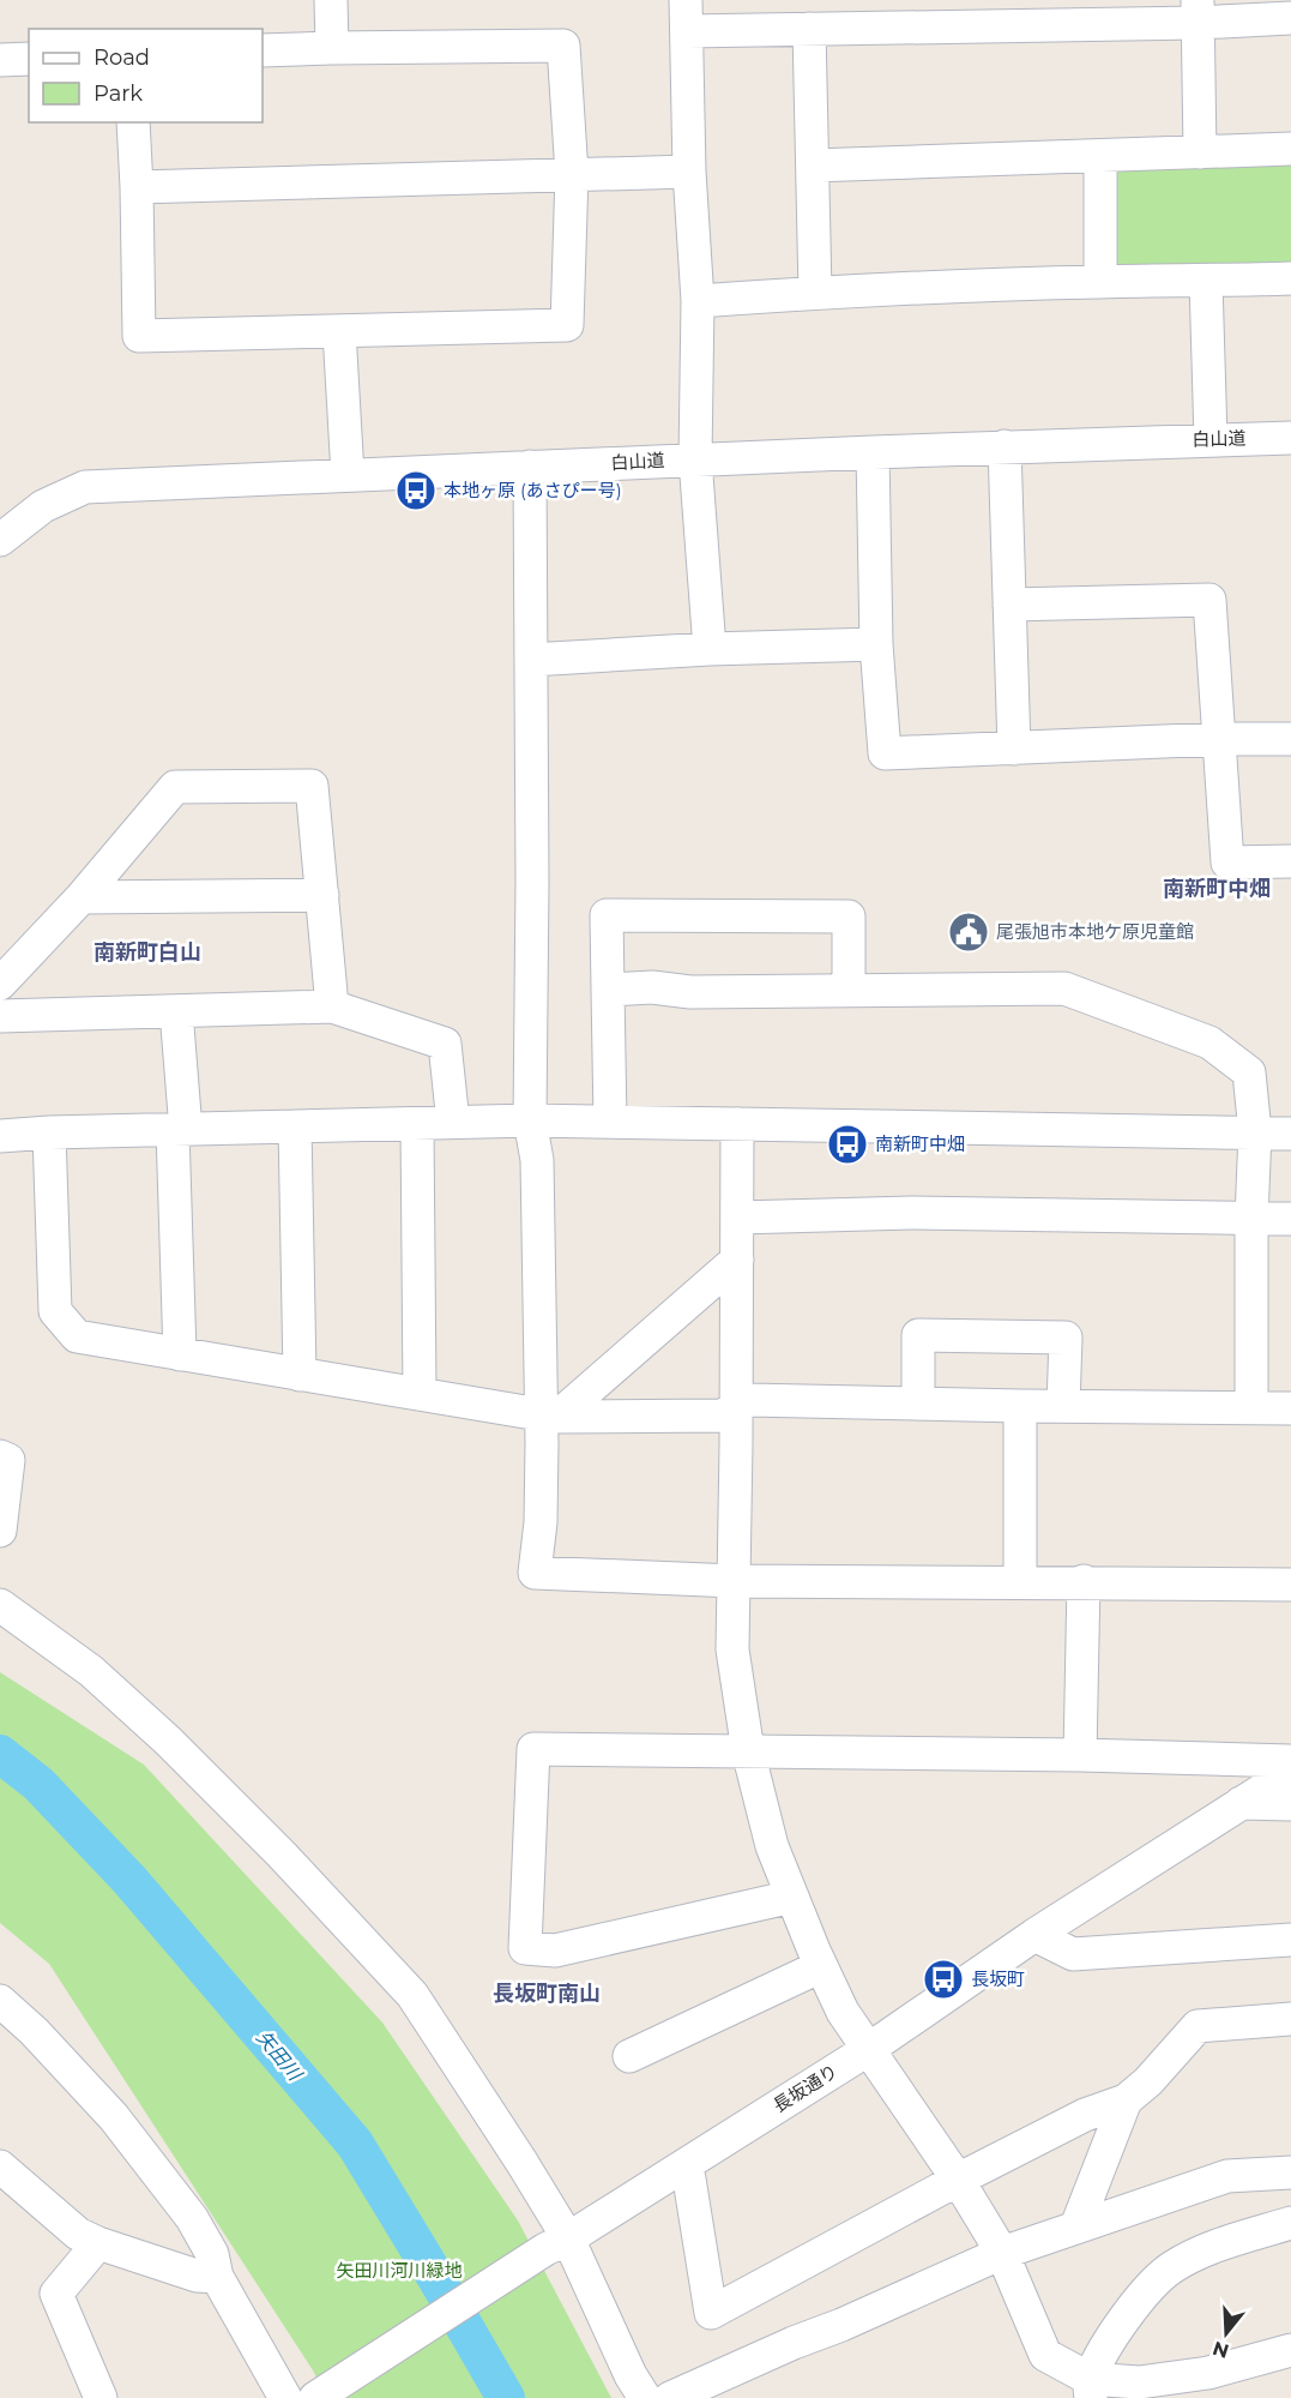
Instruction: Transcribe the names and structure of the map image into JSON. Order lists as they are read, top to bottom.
{
  "streets": {
    "street": ["白山道", "長坂通り"]
  },
  "districts": ["南新町中畑", "南新町白山", "長坂町南山"],
  "water": ["矢田川"],
  "parks": ["矢田川河川緑地"],
  "places": {
    "bus stop": ["本地ヶ原 (あさぴー号)", "南新町中畑", "長坂町"],
    "public building": ["尾張旭市本地ケ原児童館"]
  },
  "legend": ["Road", "Park"],
  "north": "bottom"
}
